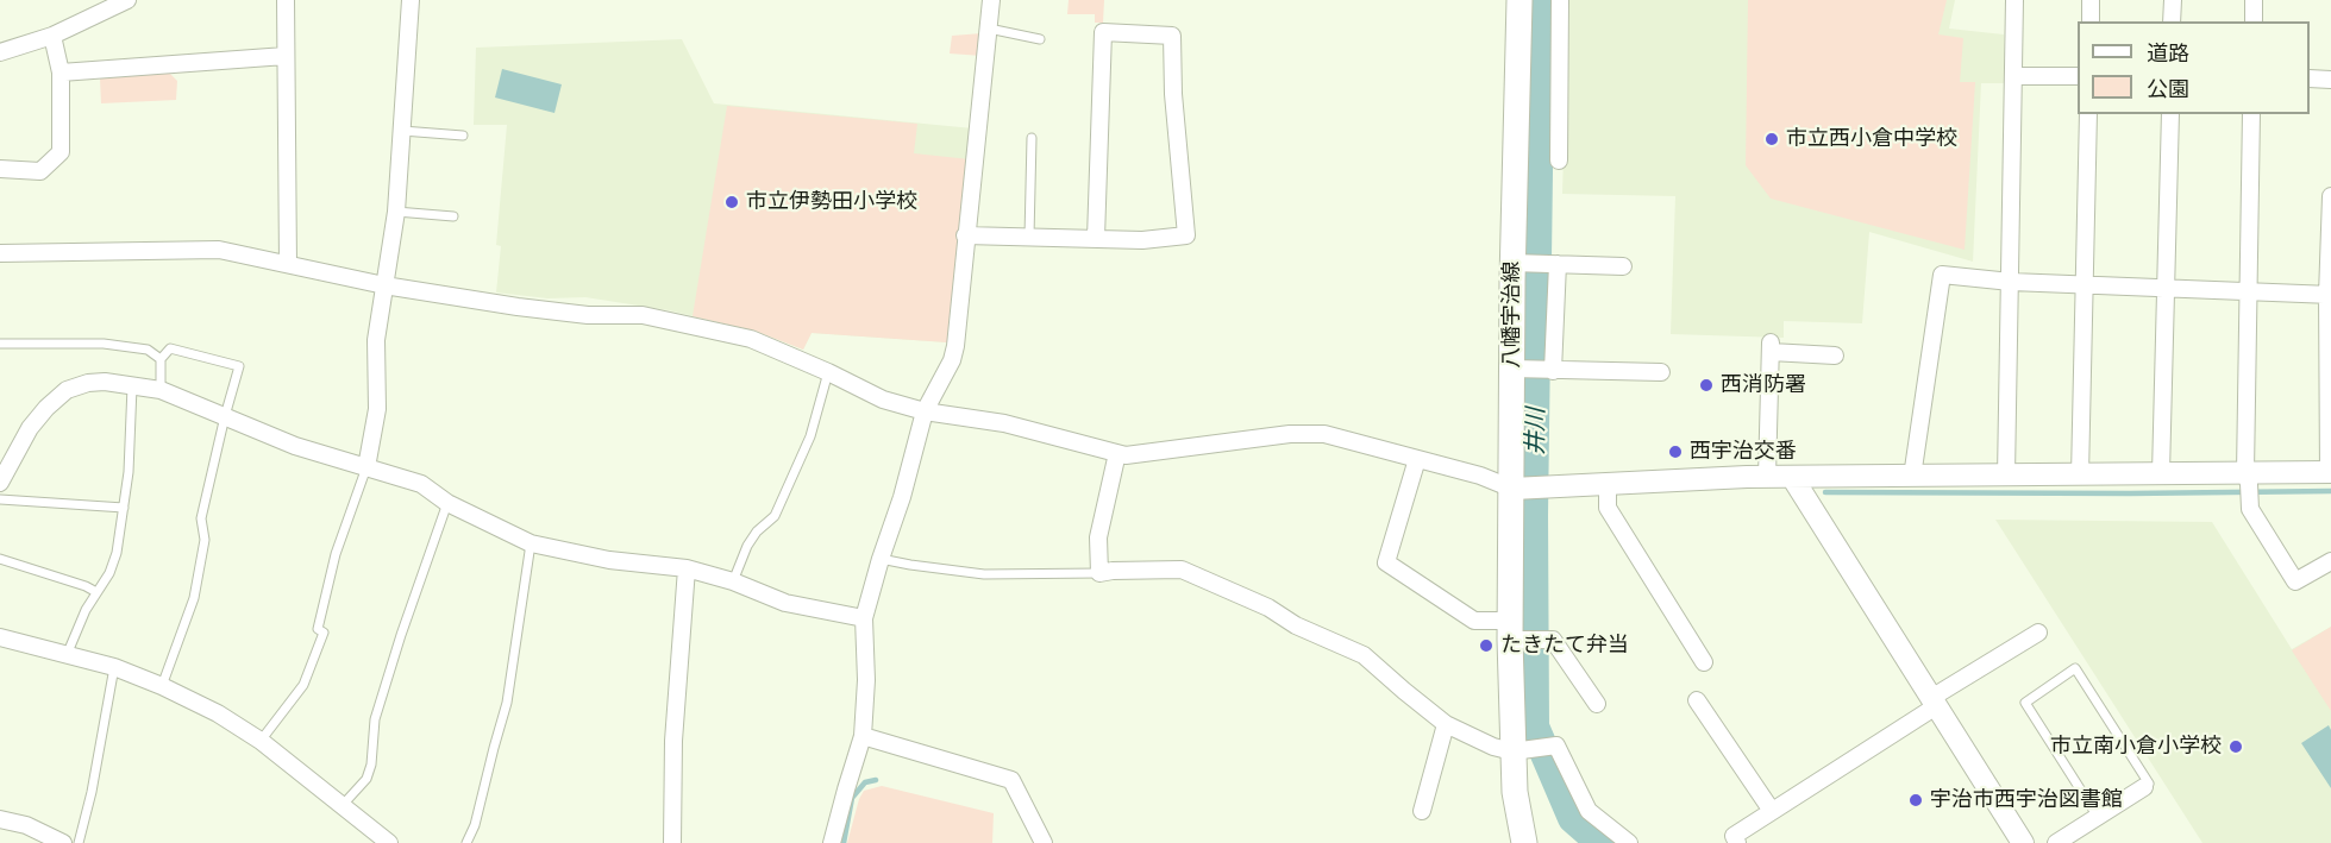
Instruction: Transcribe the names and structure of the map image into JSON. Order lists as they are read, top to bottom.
{
  "streets": {
    "main road": ["八幡宇治線"]
  },
  "water": ["井川"],
  "places": [
    "市立西小倉中学校",
    "市立伊勢田小学校",
    "西消防署",
    "西宇治交番",
    "たきたて弁当",
    "市立南小倉小学校",
    "宇治市西宇治図書館"
  ],
  "legend": ["道路", "公園"]
}
